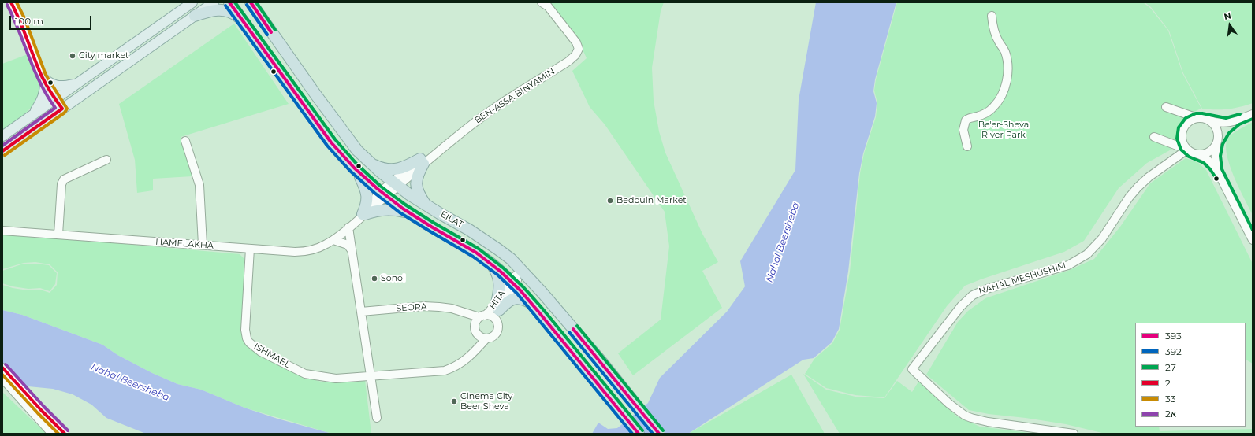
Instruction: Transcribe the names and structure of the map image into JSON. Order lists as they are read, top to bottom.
{
  "streets": {
    "highway": ["EILAT"],
    "street": [
      "BEN-ASSA BINYAMIN",
      "HAMELAKHA",
      "NAHAL MESHUSHIM",
      "HITA",
      "SEORA",
      "ISHMAEL"
    ]
  },
  "crossings": [
    ["BEN-ASSA BINYAMIN", "EILAT"],
    ["BEN-ASSA BINYAMIN", "HAMELAKHA"],
    ["EILAT", "HAMELAKHA"],
    ["EILAT", "HITA"],
    ["HAMELAKHA", "ISHMAEL"],
    ["HITA", "SEORA"],
    ["HITA", "ISHMAEL"]
  ],
  "water": ["Nahal Beersheba"],
  "parks": ["Be'er-Sheva River Park"],
  "places": [
    "City market",
    "Bedouin Market",
    "Sonol",
    "Cinema City Beer Sheva"
  ],
  "lines": [
    "transit line 393",
    "transit line 27",
    "transit line 2",
    "transit line 33",
    "transit line 392",
    "transit line 2א"
  ],
  "legend": [
    "393",
    "392",
    "27",
    "2",
    "33",
    "2א"
  ],
  "scale_bar": "100 m",
  "north": "top"
}
